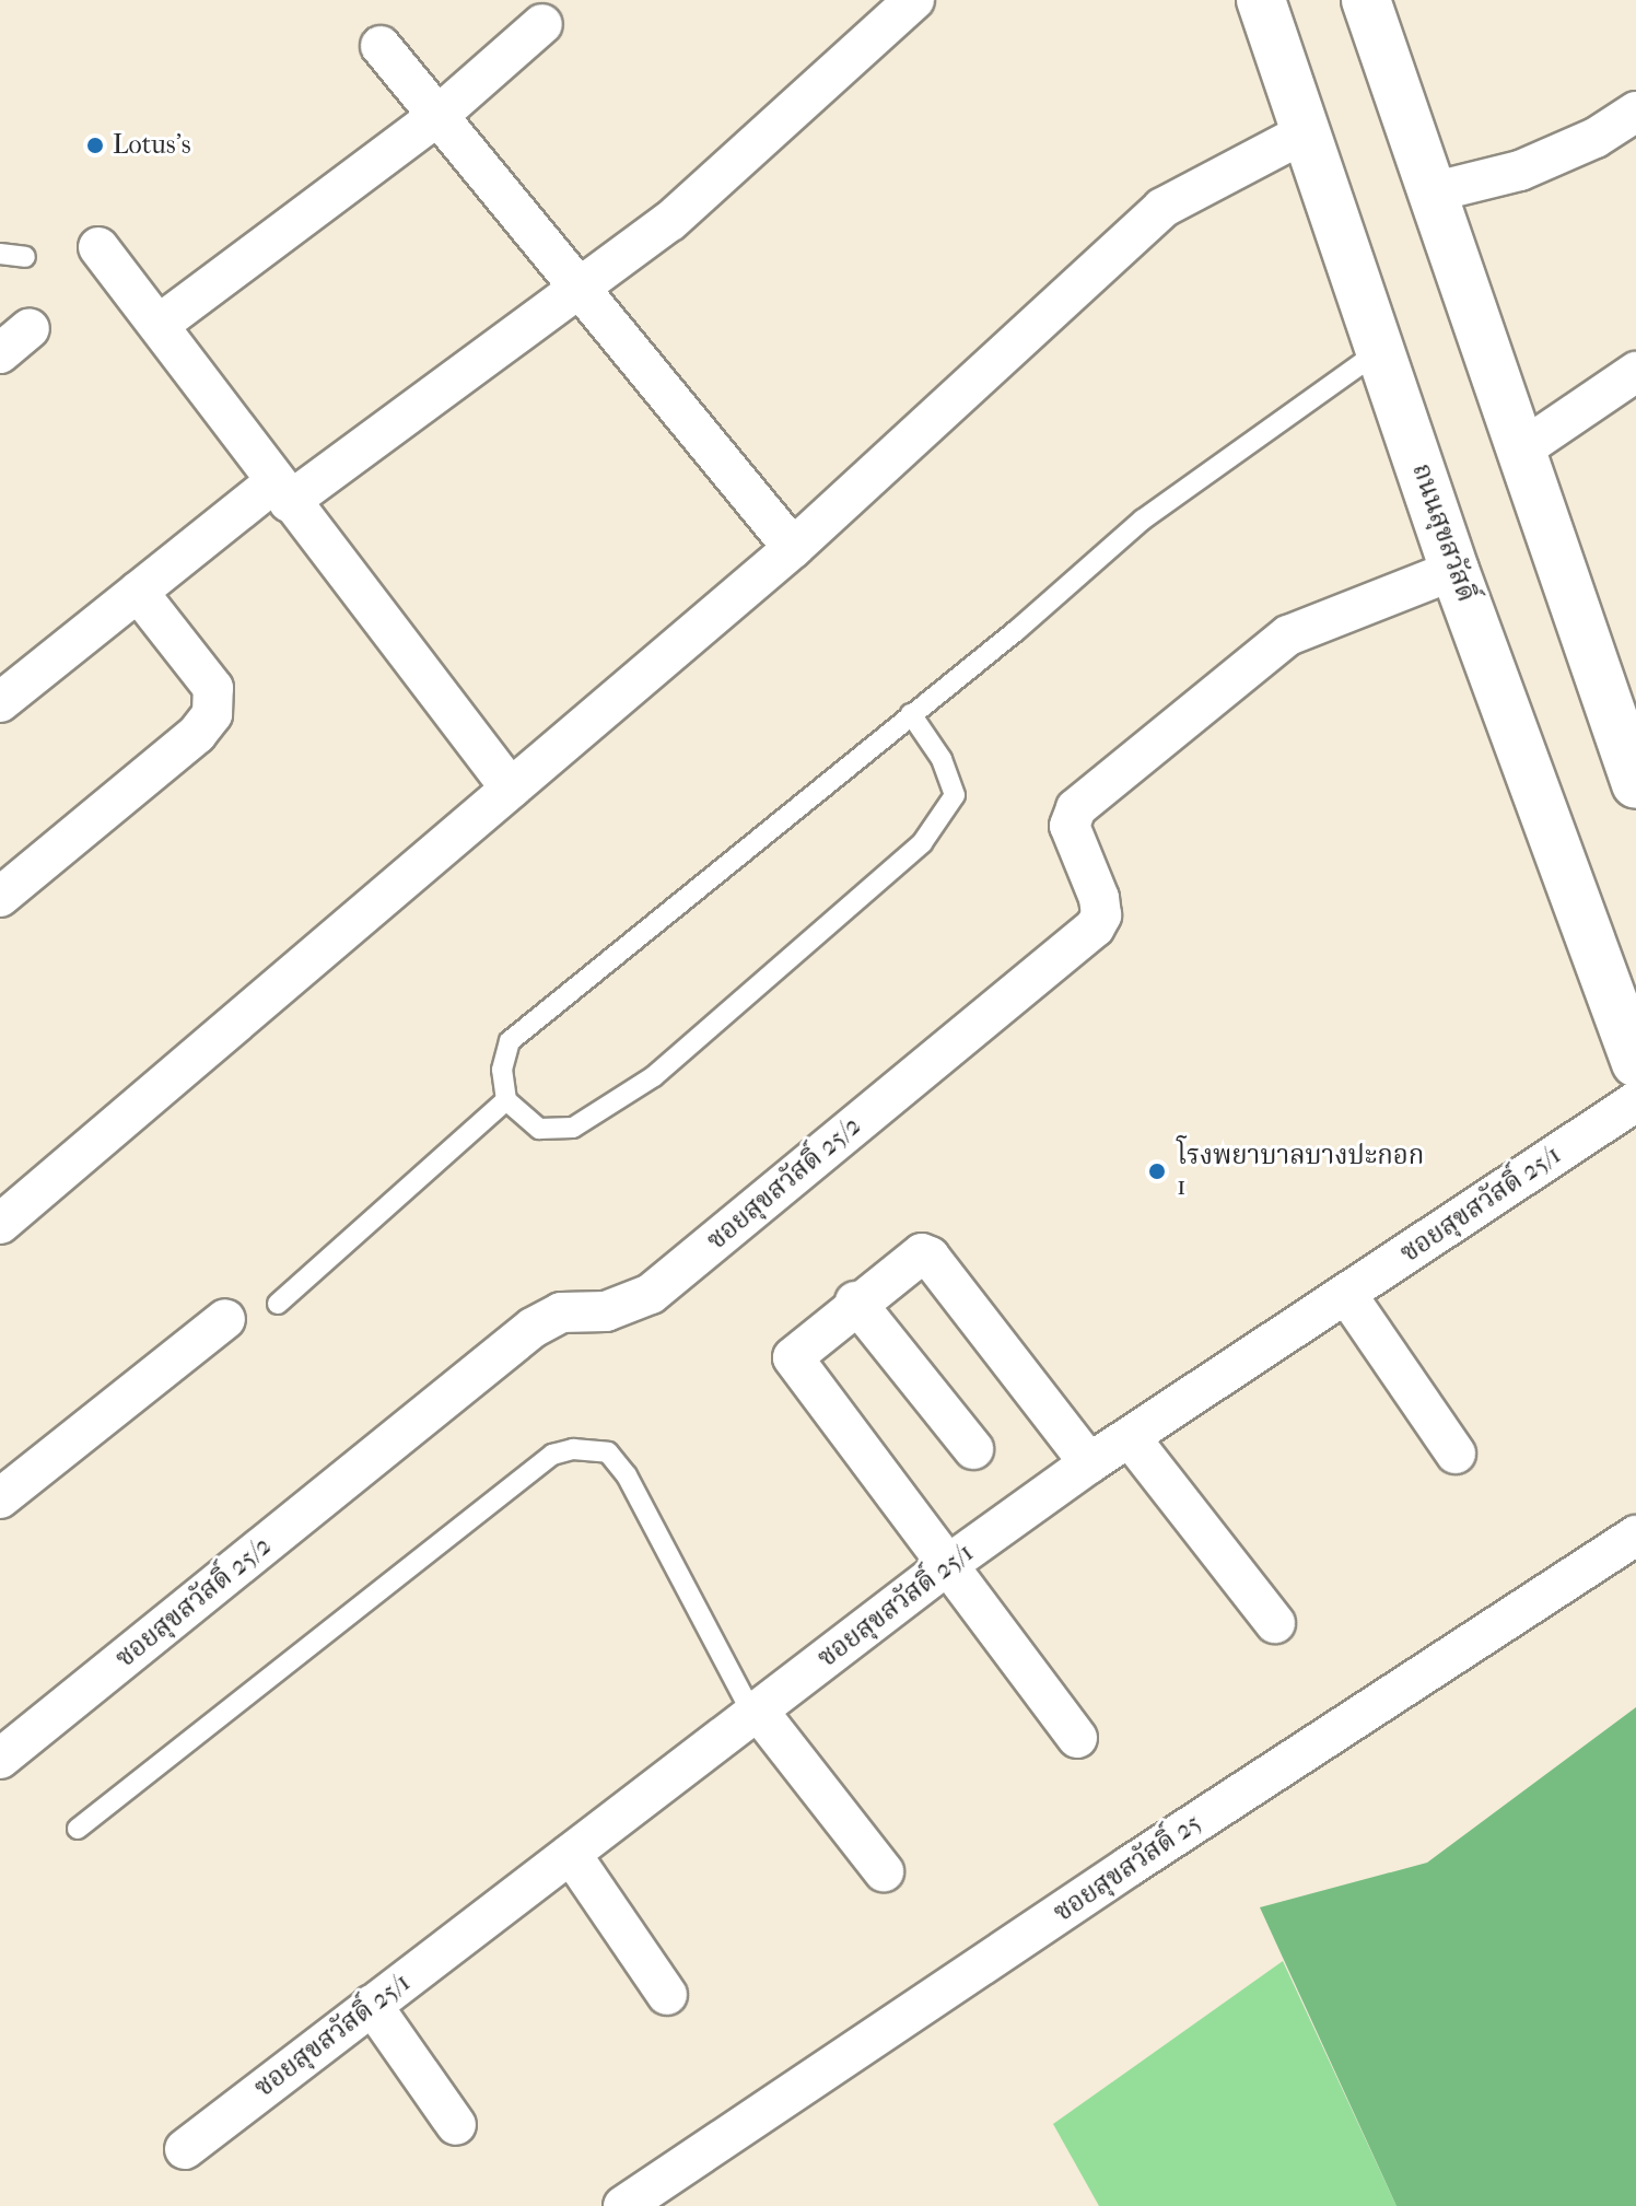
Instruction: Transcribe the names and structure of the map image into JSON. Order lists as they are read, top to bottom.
{
  "streets": {
    "main road": ["ถนนสุขสวัสดิ์"],
    "street": ["ซอยสุขสวัสดิ์ 25/2", "ซอยสุขสวัสดิ์ 25/1", "ซอยสุขสวัสดิ์ 25"]
  },
  "crossings": [
    ["ถนนสุขสวัสดิ์", "ซอยสุขสวัสดิ์ 25/2"]
  ],
  "places": ["Lotus's", "โรงพยาบาลบางปะกอก 1"]
}
